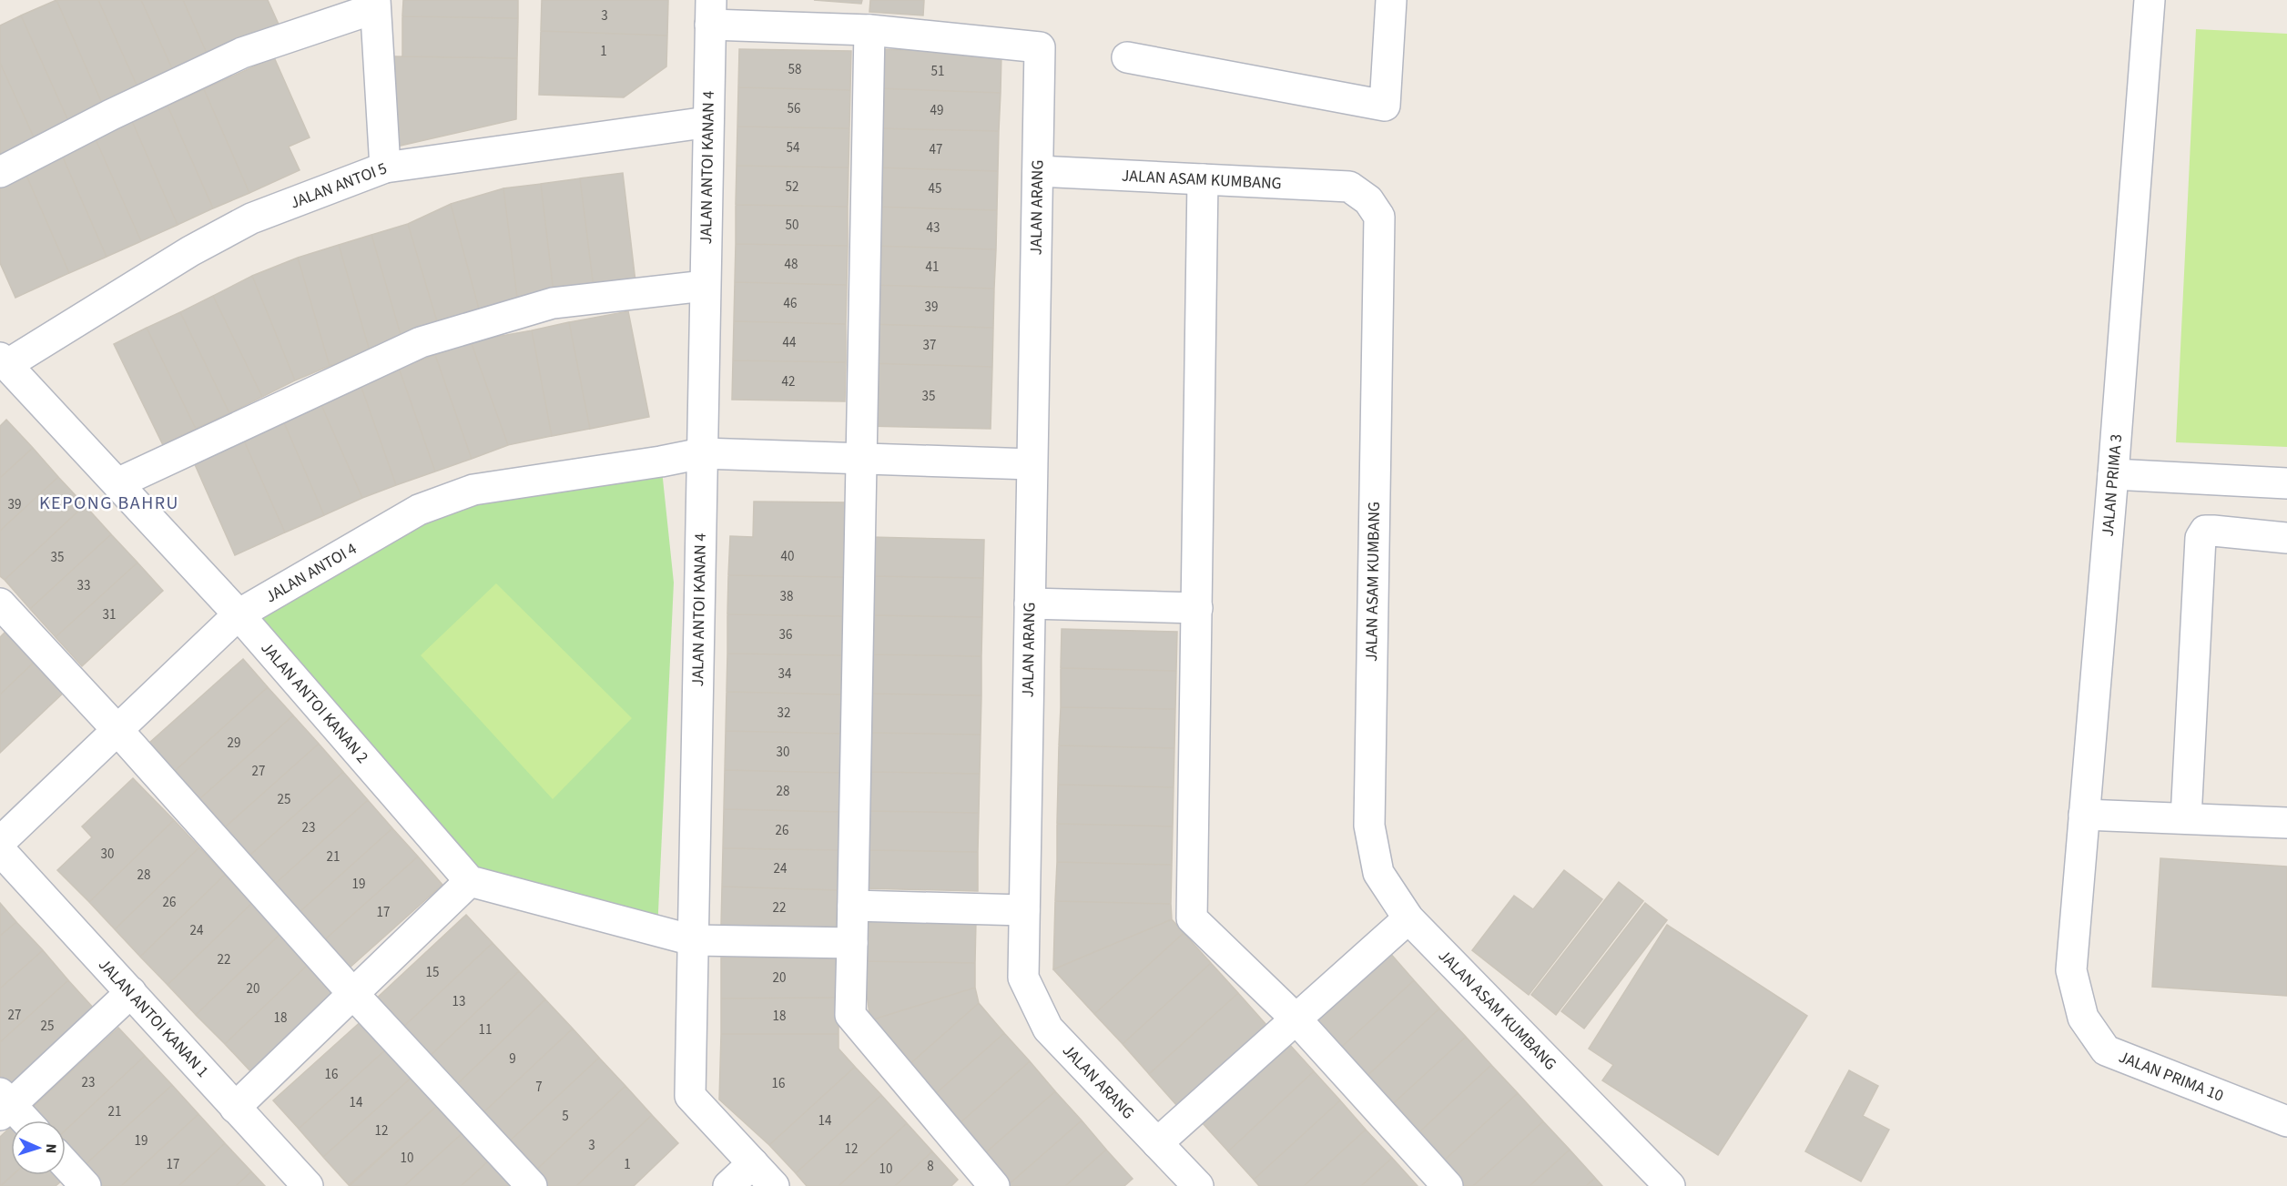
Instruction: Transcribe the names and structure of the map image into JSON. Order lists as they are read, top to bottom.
{
  "streets": {
    "street": [
      "JALAN ANTOI KANAN 4",
      "JALAN ASAM KUMBANG",
      "JALAN ANTOI 5",
      "JALAN ARANG",
      "JALAN PRIMA 3",
      "JALAN ANTOI 4",
      "JALAN ANTOI KANAN 2",
      "JALAN ANTOI KANAN 1",
      "JALAN PRIMA 10"
    ]
  },
  "crossings": [
    ["JALAN ANTOI KANAN 4", "JALAN ANTOI 5"],
    ["JALAN ANTOI KANAN 4", "JALAN ANTOI 4"],
    ["JALAN ASAM KUMBANG", "JALAN ARANG"],
    ["JALAN ANTOI 5", "JALAN ANTOI KANAN 2"],
    ["JALAN ARANG", "JALAN ANTOI 4"],
    ["JALAN PRIMA 3", "JALAN PRIMA 10"],
    ["JALAN ANTOI 4", "JALAN ANTOI KANAN 2"]
  ],
  "districts": ["KEPONG BAHRU"],
  "house_numbers": [
    "3",
    "1",
    "58",
    "51",
    "56",
    "49",
    "54",
    "47",
    "52",
    "45",
    "50",
    "43",
    "48",
    "41",
    "46",
    "39",
    "44",
    "37",
    "42",
    "35",
    "39",
    "40",
    "35",
    "33",
    "38",
    "31",
    "36",
    "34",
    "32",
    "29",
    "30",
    "27",
    "28",
    "25",
    "23",
    "26",
    "30",
    "21",
    "24",
    "28",
    "19",
    "26",
    "22",
    "17",
    "24",
    "22",
    "15",
    "20",
    "20",
    "13",
    "27",
    "18",
    "18",
    "25",
    "11",
    "9",
    "16",
    "23",
    "16",
    "7",
    "14",
    "21",
    "5",
    "14",
    "12",
    "19",
    "3",
    "12",
    "10",
    "17",
    "1",
    "8",
    "10"
  ],
  "north": "right"
}
